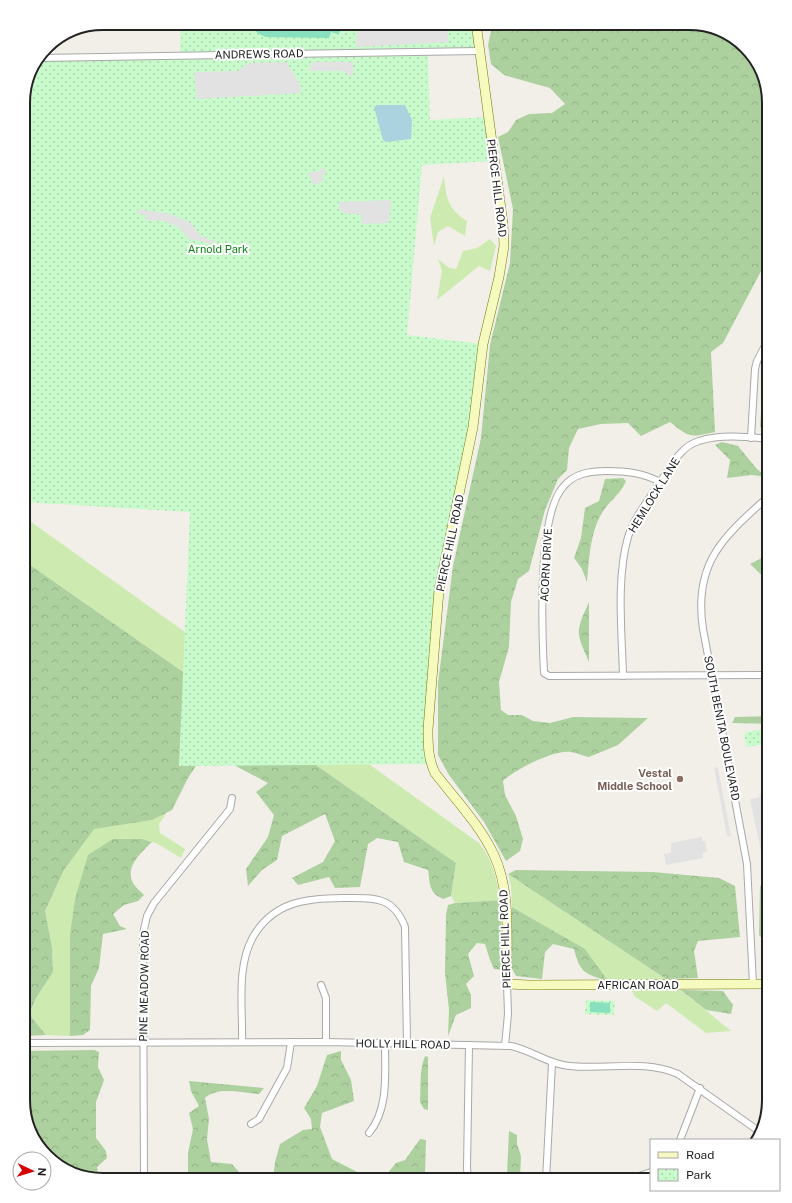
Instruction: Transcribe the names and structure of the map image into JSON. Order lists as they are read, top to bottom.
{
  "streets": {
    "street": [
      "ANDREWS ROAD",
      "PIERCE HILL ROAD",
      "HEMLOCK LANE",
      "ACORN DRIVE",
      "SOUTH BENITA BOULEVARD",
      "AFRICAN ROAD",
      "PINE MEADOW ROAD",
      "HOLLY HILL ROAD"
    ]
  },
  "crossings": [
    ["ANDREWS ROAD", "PIERCE HILL ROAD"],
    ["PIERCE HILL ROAD", "AFRICAN ROAD"],
    ["PIERCE HILL ROAD", "HOLLY HILL ROAD"],
    ["HEMLOCK LANE", "ACORN DRIVE"],
    ["SOUTH BENITA BOULEVARD", "AFRICAN ROAD"],
    ["PINE MEADOW ROAD", "HOLLY HILL ROAD"]
  ],
  "parks": ["Arnold Park"],
  "places": ["Vestal Middle School"],
  "legend": ["Road", "Park"],
  "north": "right"
}
